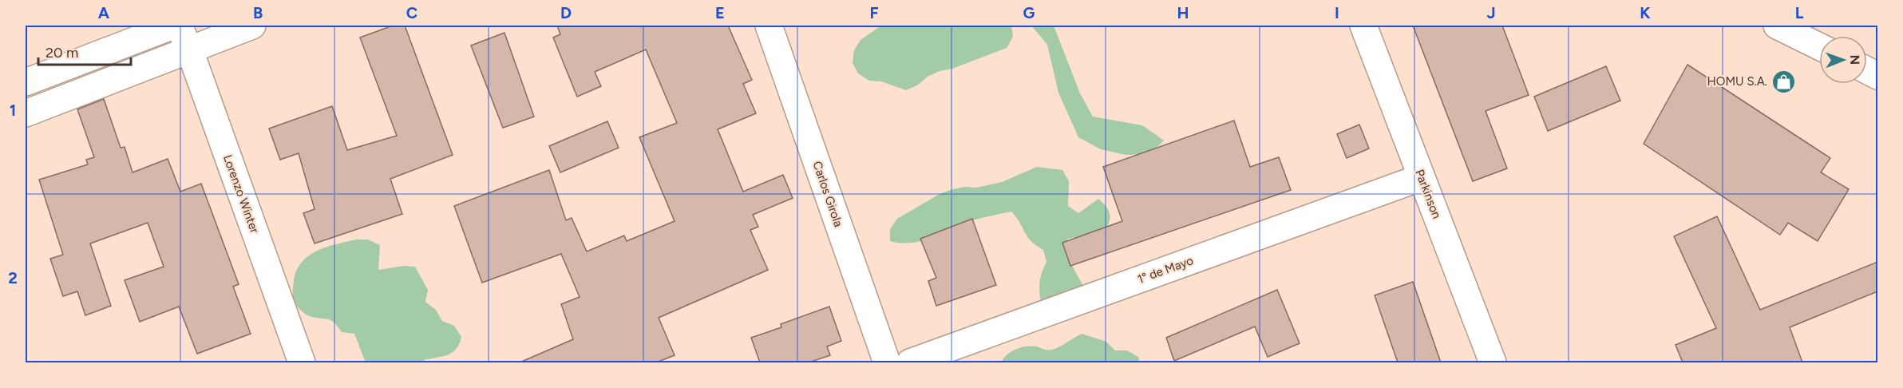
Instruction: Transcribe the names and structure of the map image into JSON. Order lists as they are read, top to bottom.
{
  "streets": {
    "street": [
      "Lorenzo Winter",
      "Carlos Girola",
      "Parkinson",
      "1° de Mayo"
    ]
  },
  "crossings": [
    ["Parkinson", "1° de Mayo"]
  ],
  "places": {
    "shop": ["HOMU S.A."]
  },
  "scale_bar": "20 m",
  "north": "right",
  "grid": {
    "columns": [
      "A",
      "B",
      "C",
      "D",
      "E",
      "F",
      "G",
      "H",
      "I",
      "J",
      "K",
      "L"
    ],
    "rows": ["1", "2"]
  }
}
